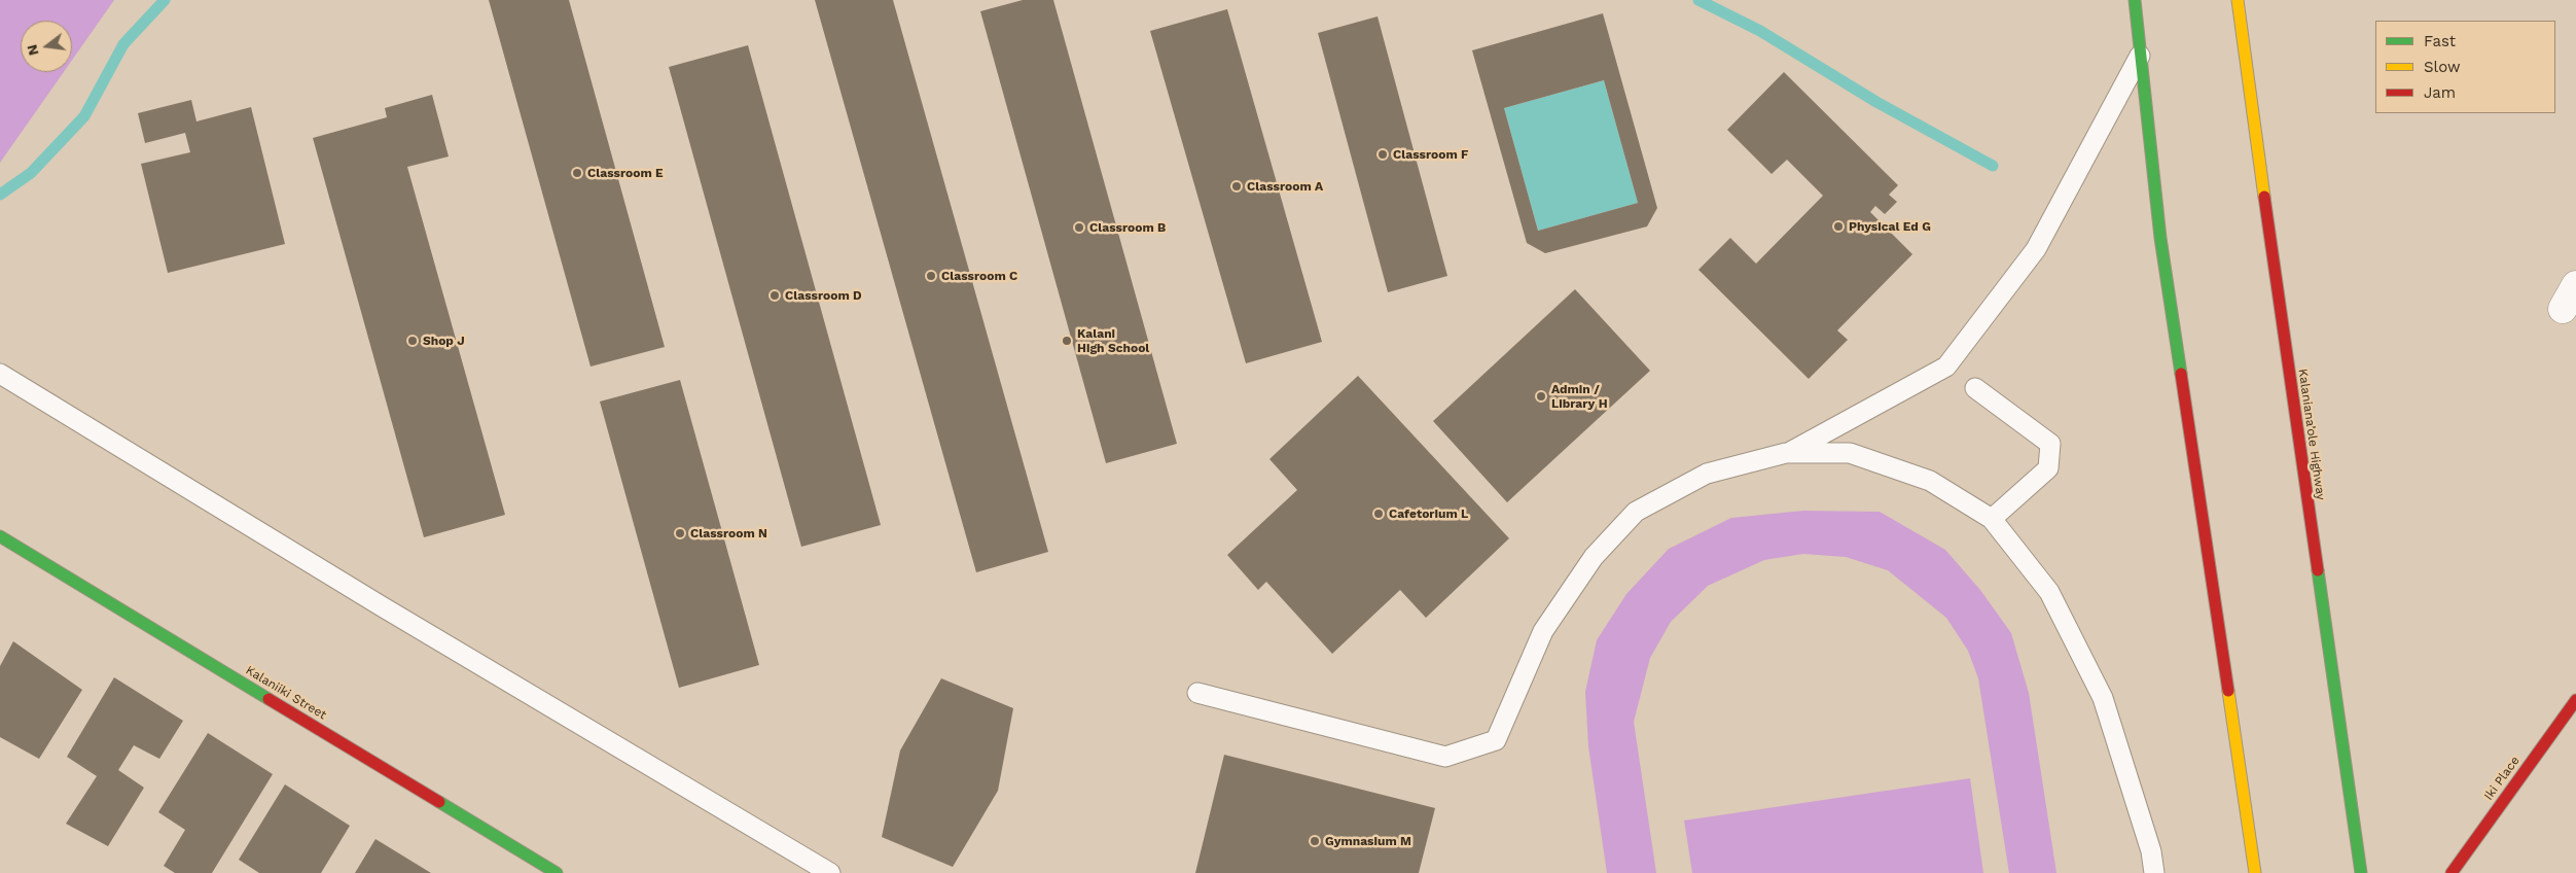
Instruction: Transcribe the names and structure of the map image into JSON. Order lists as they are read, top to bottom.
{
  "streets": {
    "main road": ["Kalaniana’ole Highway", "Kalaniiki Street", "Iki Place"]
  },
  "places": [
    "Classroom F",
    "Classroom E",
    "Classroom A",
    "Physical Ed G",
    "Classroom B",
    "Classroom C",
    "Classroom D",
    "Shop J",
    "Kalani High School",
    "Admin / Library H",
    "Cafetorium L",
    "Classroom N",
    "Gymnasium M"
  ],
  "legend": ["Fast", "Slow", "Jam"],
  "north": "left"
}
